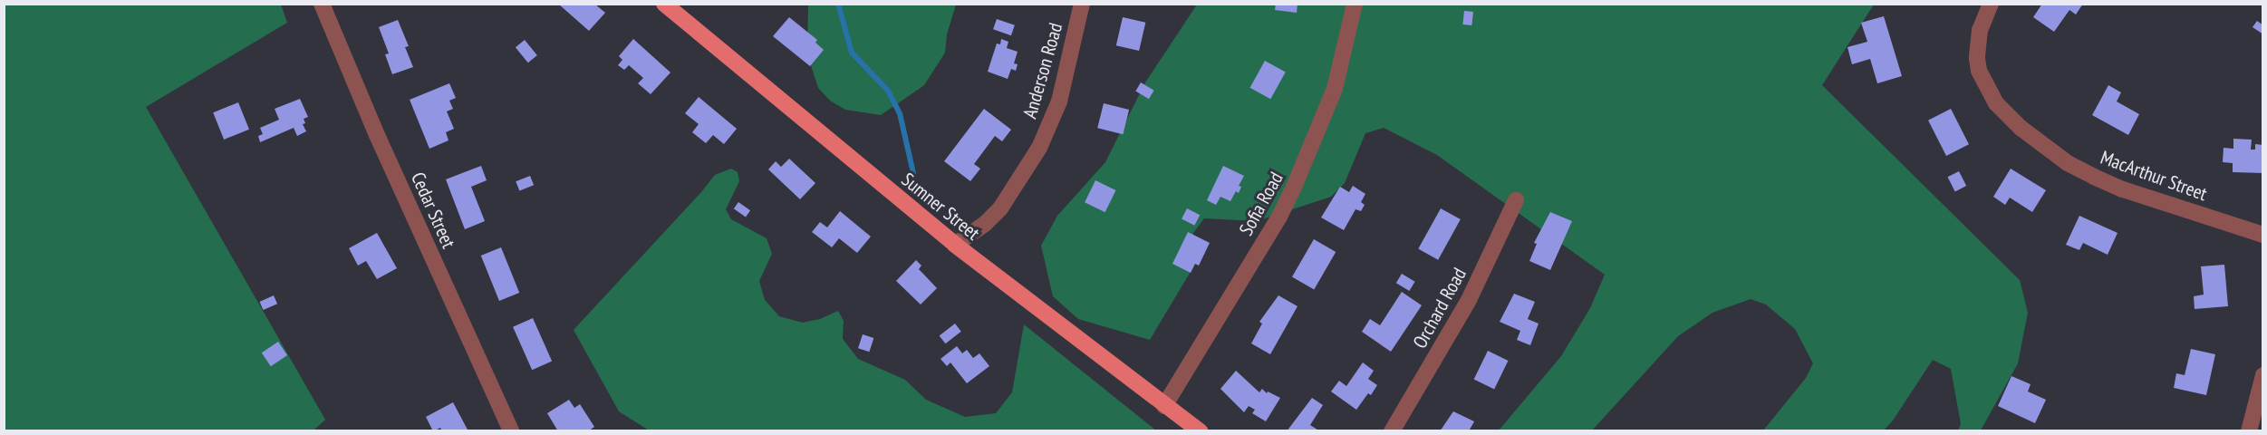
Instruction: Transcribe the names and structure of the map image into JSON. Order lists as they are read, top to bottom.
{
  "streets": {
    "main road": ["Sumner Street"],
    "street": [
      "Anderson Road",
      "MacArthur Street",
      "Sofia Road",
      "Cedar Street",
      "Orchard Road"
    ]
  },
  "crossings": [
    ["Anderson Road", "Sumner Street"],
    ["Sofia Road", "Sumner Street"]
  ]
}
